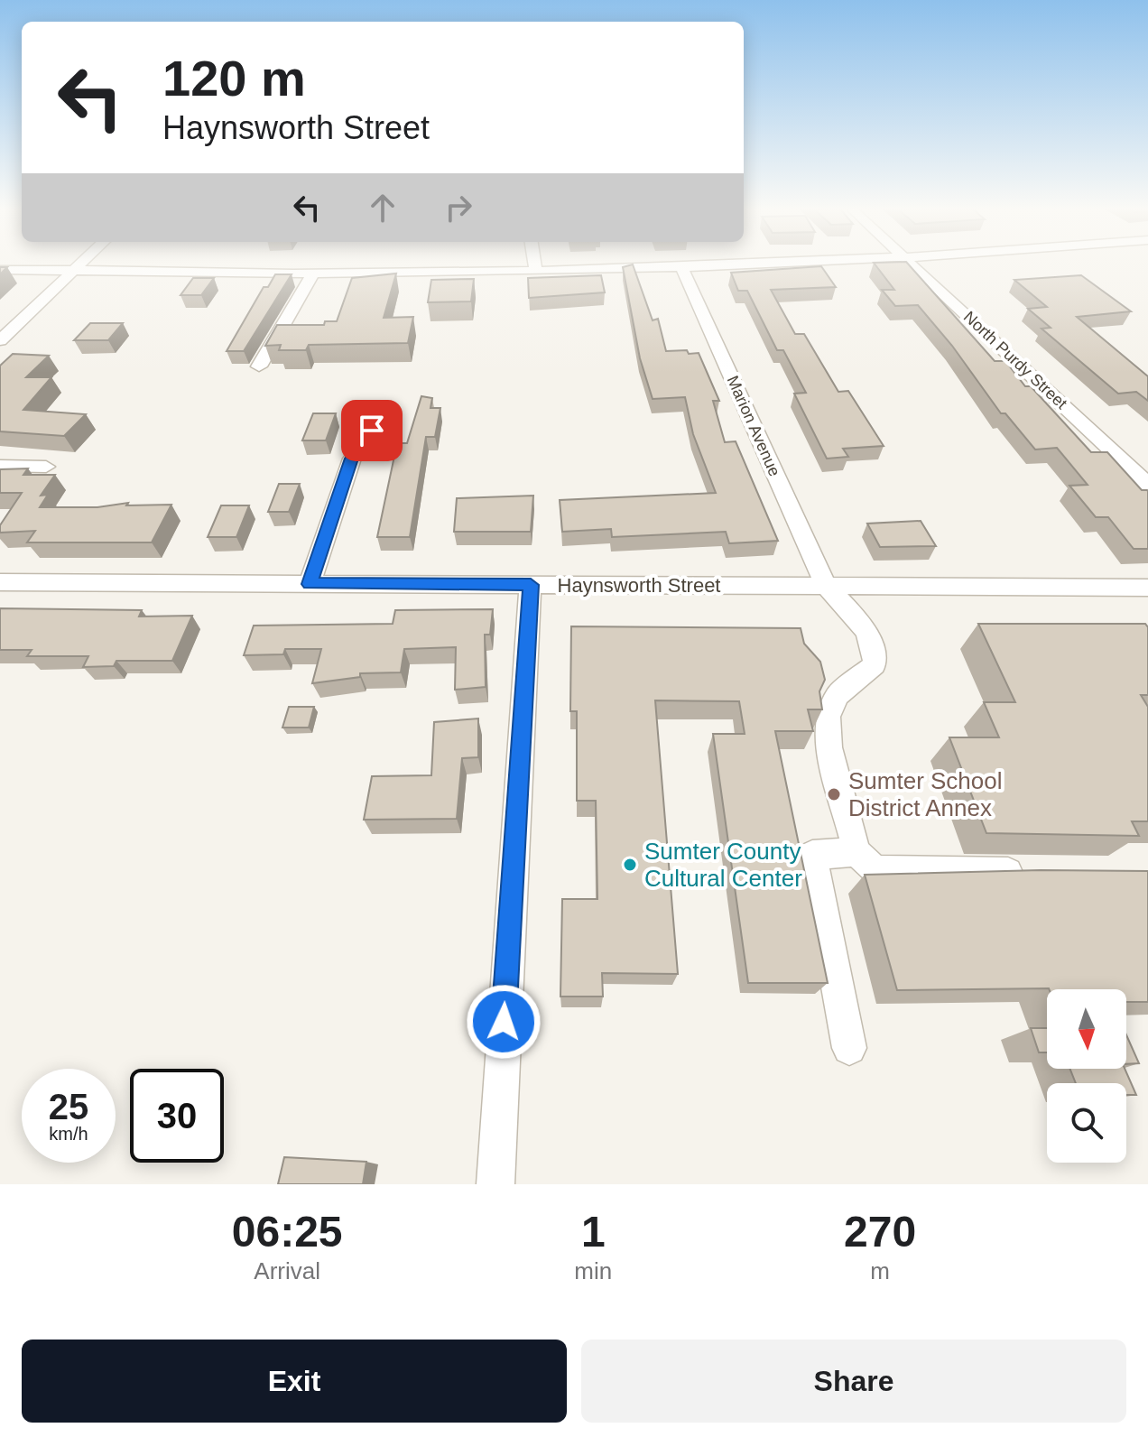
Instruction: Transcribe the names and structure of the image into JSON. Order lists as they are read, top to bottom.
{
  "streets": {
    "street": ["North Purdy Street", "Marion Avenue", "Haynsworth Street"]
  },
  "crossings": [
    ["Marion Avenue", "Haynsworth Street"]
  ],
  "places": ["Sumter School District Annex", "Sumter County Cultural Center"],
  "north": "bottom",
  "page": {
    "turn": ["120 m", "Haynsworth Street"],
    "speed": "25 km/h",
    "limit": "30",
    "eta": [
      "06:25",
      "Arrival",
      "1",
      "min",
      "270",
      "m"
    ],
    "buttons": ["Exit", "Share"]
  }
}
